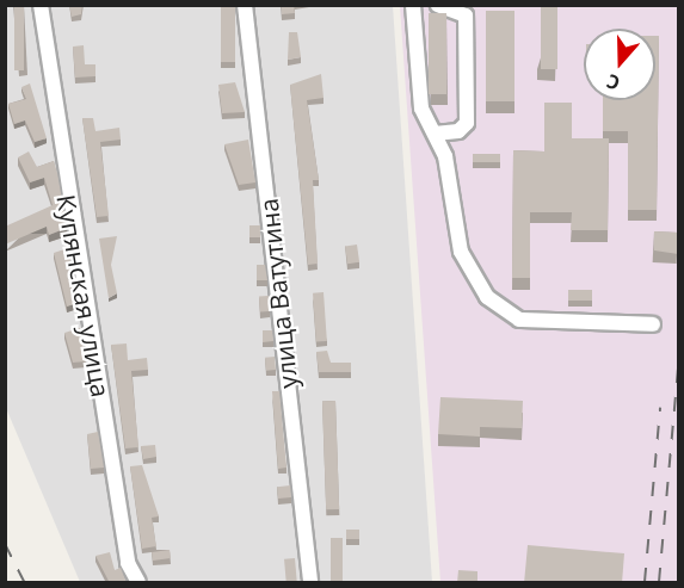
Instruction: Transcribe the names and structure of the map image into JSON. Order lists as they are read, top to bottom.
{
  "streets": {
    "street": ["улица Ватутина", "Купянская улица"]
  },
  "north": "bottom"
}
